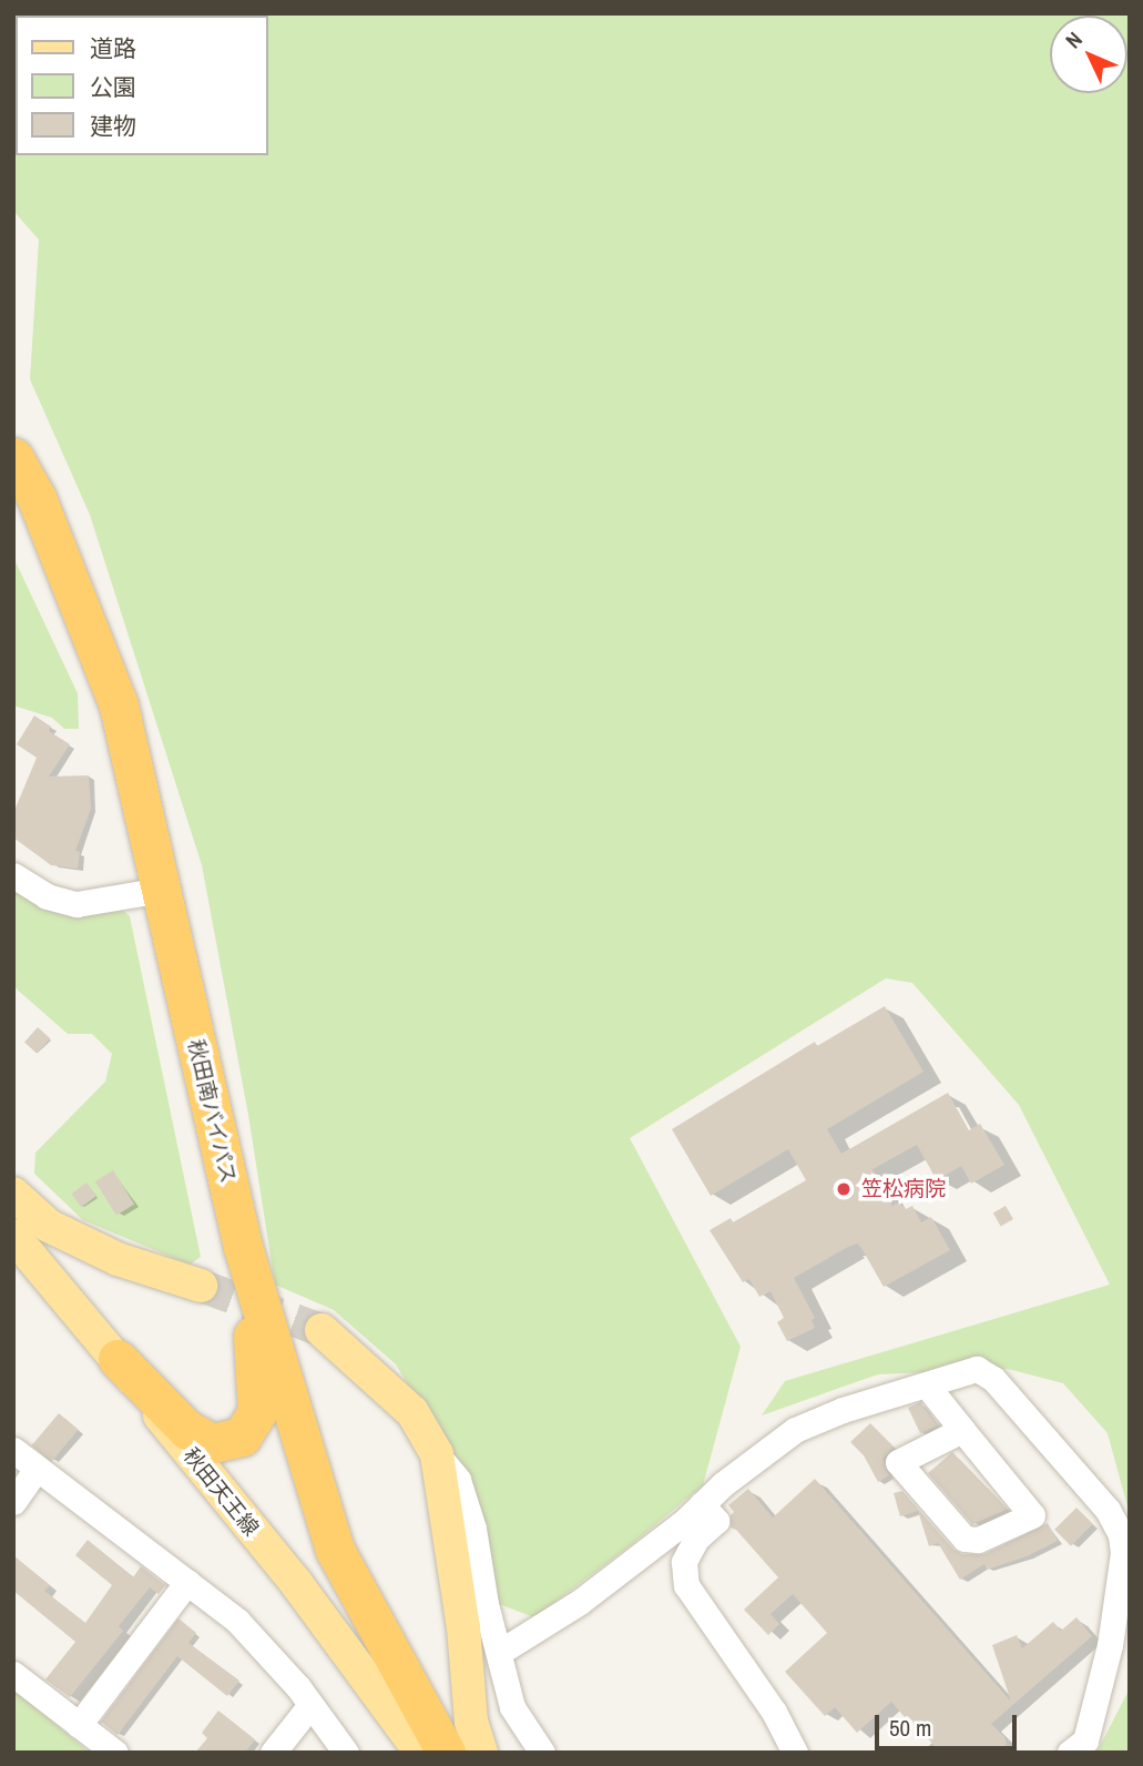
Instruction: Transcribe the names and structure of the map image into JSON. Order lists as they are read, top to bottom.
{
  "streets": {
    "highway": ["秋田南バイパス"],
    "main road": ["秋田天王線"]
  },
  "places": ["笠松病院"],
  "legend": ["道路", "公園", "建物"],
  "scale_bar": "50 m",
  "north": "top left"
}
